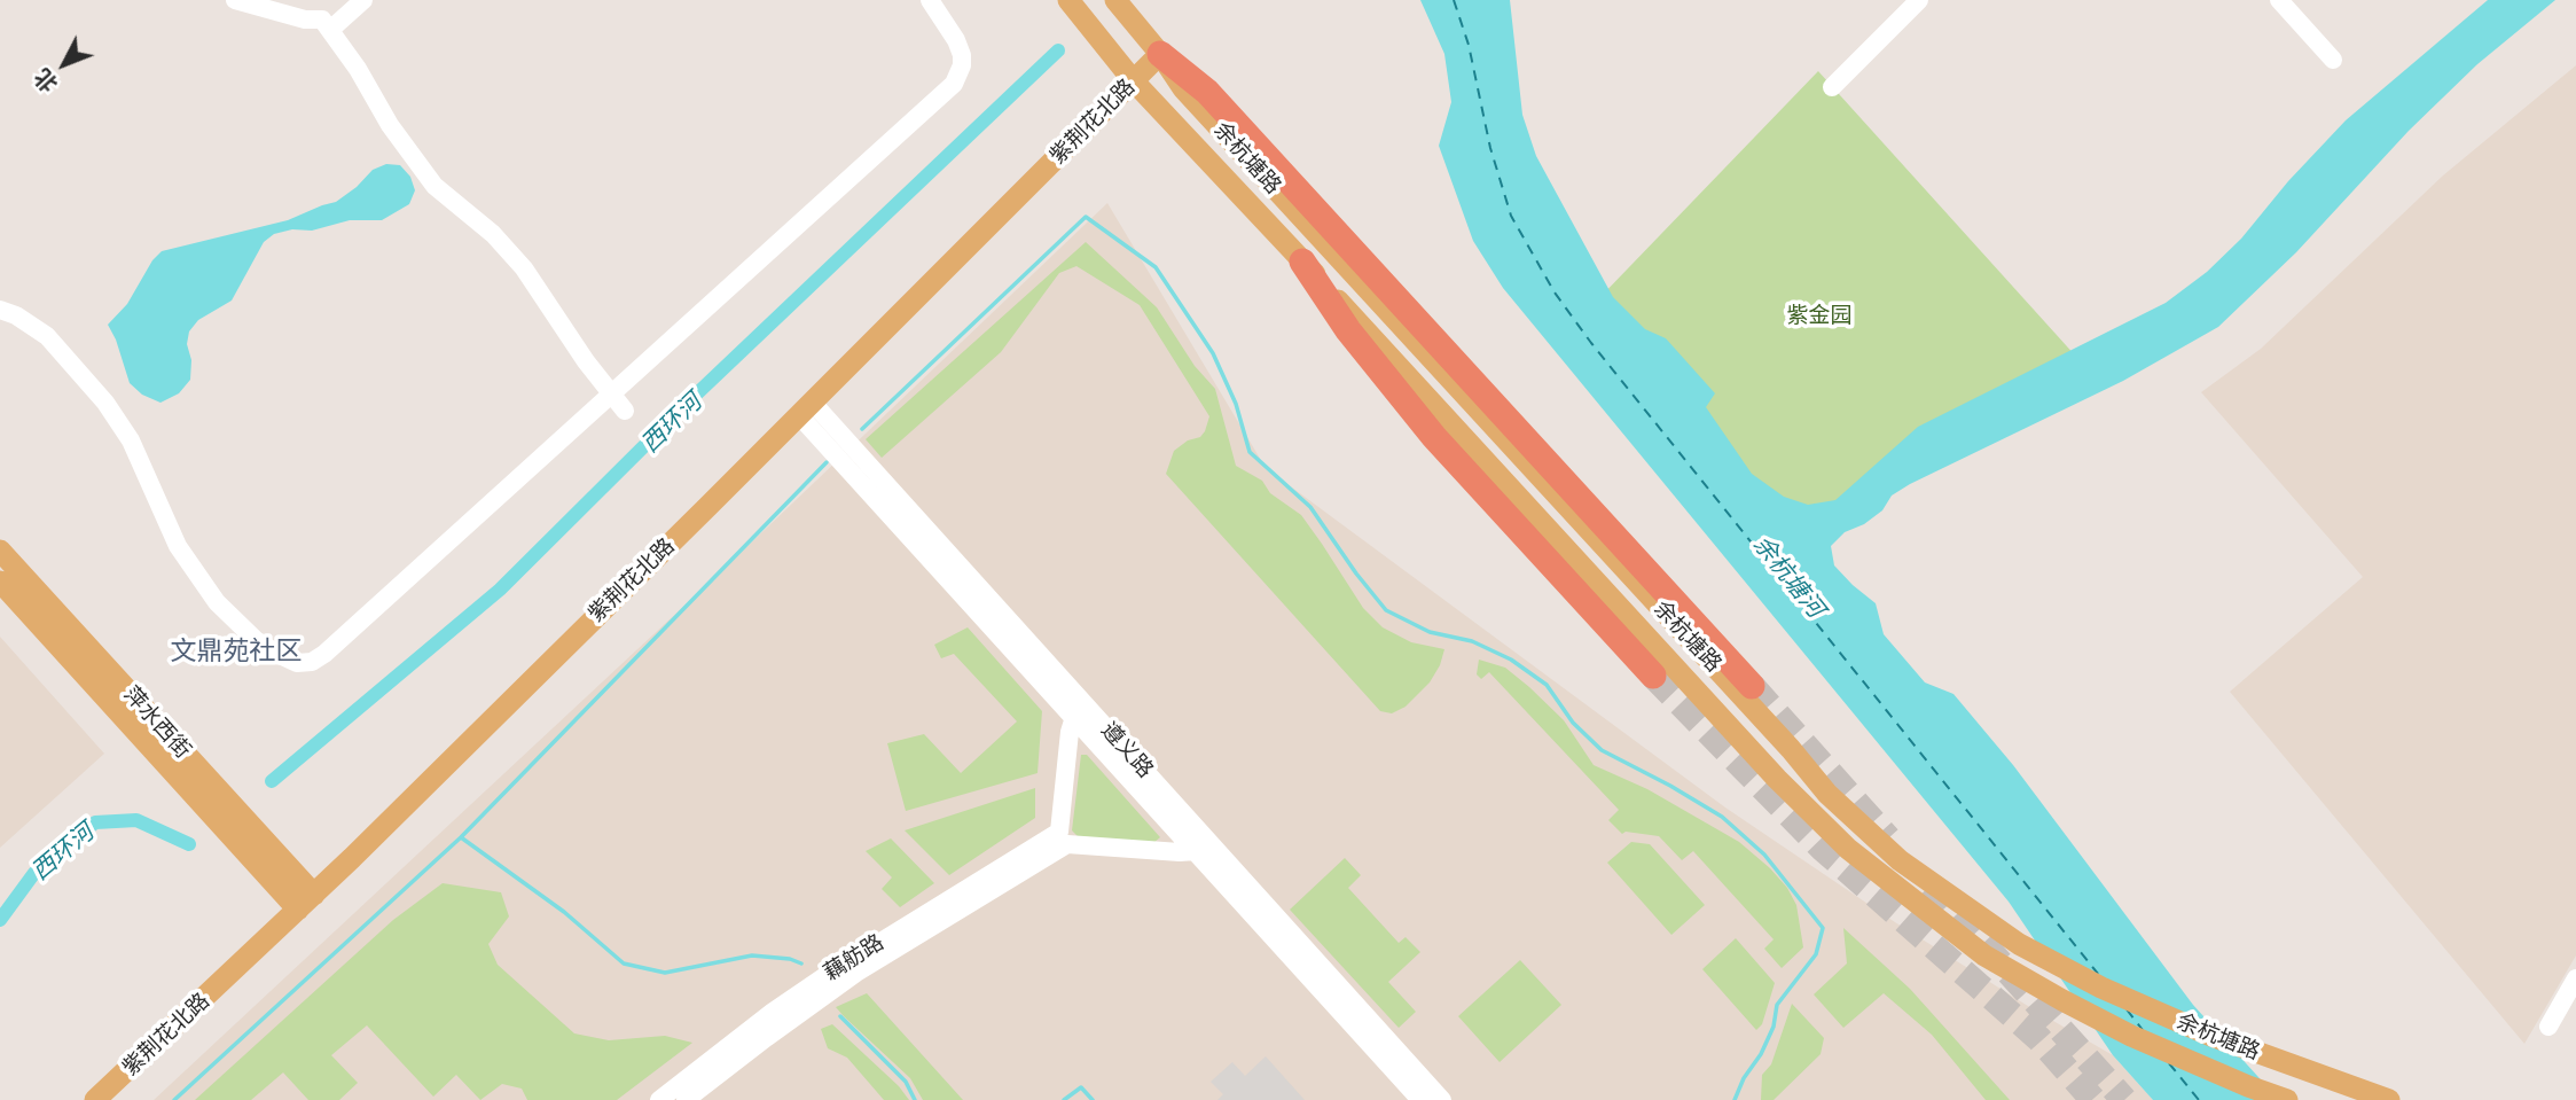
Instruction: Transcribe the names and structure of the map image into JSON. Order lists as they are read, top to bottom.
{
  "streets": {
    "main road": ["紫荆花北路", "余杭塘路", "萍水西街"],
    "street": ["遵义路", "藕舫路"]
  },
  "crossings": [
    ["紫荆花北路", "余杭塘路"],
    ["紫荆花北路", "萍水西街"],
    ["紫荆花北路", "遵义路"]
  ],
  "districts": ["文鼎苑社区"],
  "water": ["西环河", "余杭塘河"],
  "parks": ["紫金园"],
  "north": "bottom left"
}
